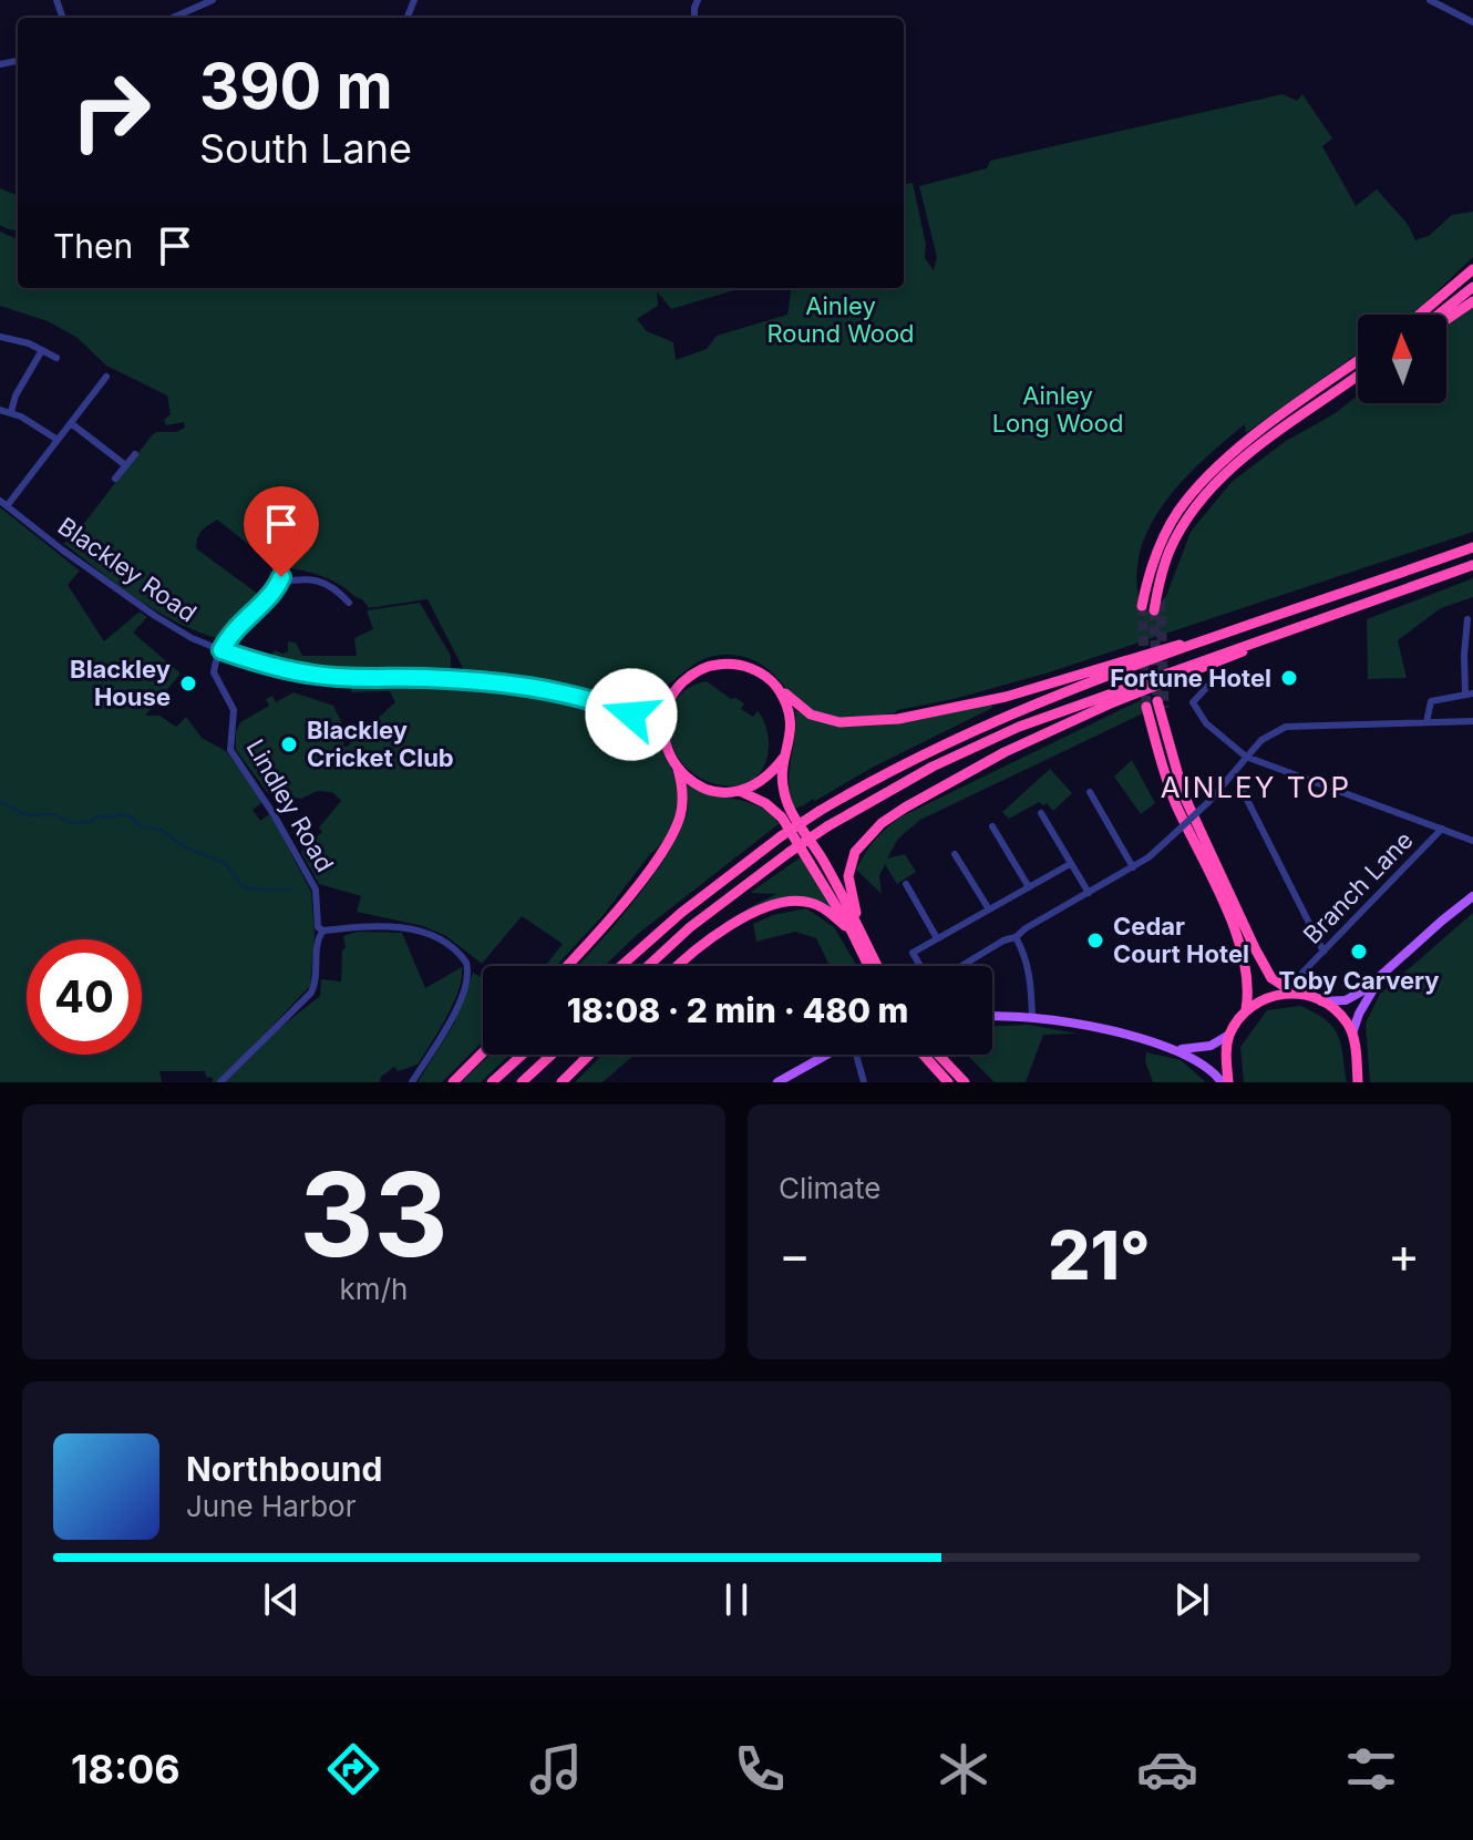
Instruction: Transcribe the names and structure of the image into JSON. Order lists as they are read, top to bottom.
{
  "streets": {
    "street": ["Blackley Road", "Lindley Road", "Branch Lane"]
  },
  "crossings": [
    ["Blackley Road", "Lindley Road"]
  ],
  "districts": ["AINLEY TOP"],
  "parks": ["Ainley Round Wood", "Ainley Long Wood"],
  "places": [
    "Fortune Hotel",
    "Blackley House",
    "Blackley Cricket Club",
    "Cedar Court Hotel",
    "Toby Carvery"
  ],
  "north": "top",
  "page": {
    "turn": ["390 m", "South Lane"],
    "then": "Then",
    "limit": "40",
    "trip": "18:08 · 2 min · 480 m",
    "tile": [
      ["33", "km/h"],
      "Climate"
    ],
    "heat": ["−", "21°", "+"],
    "song": ["Northbound", "June Harbor"],
    "tabs": "18:06"
  }
}
